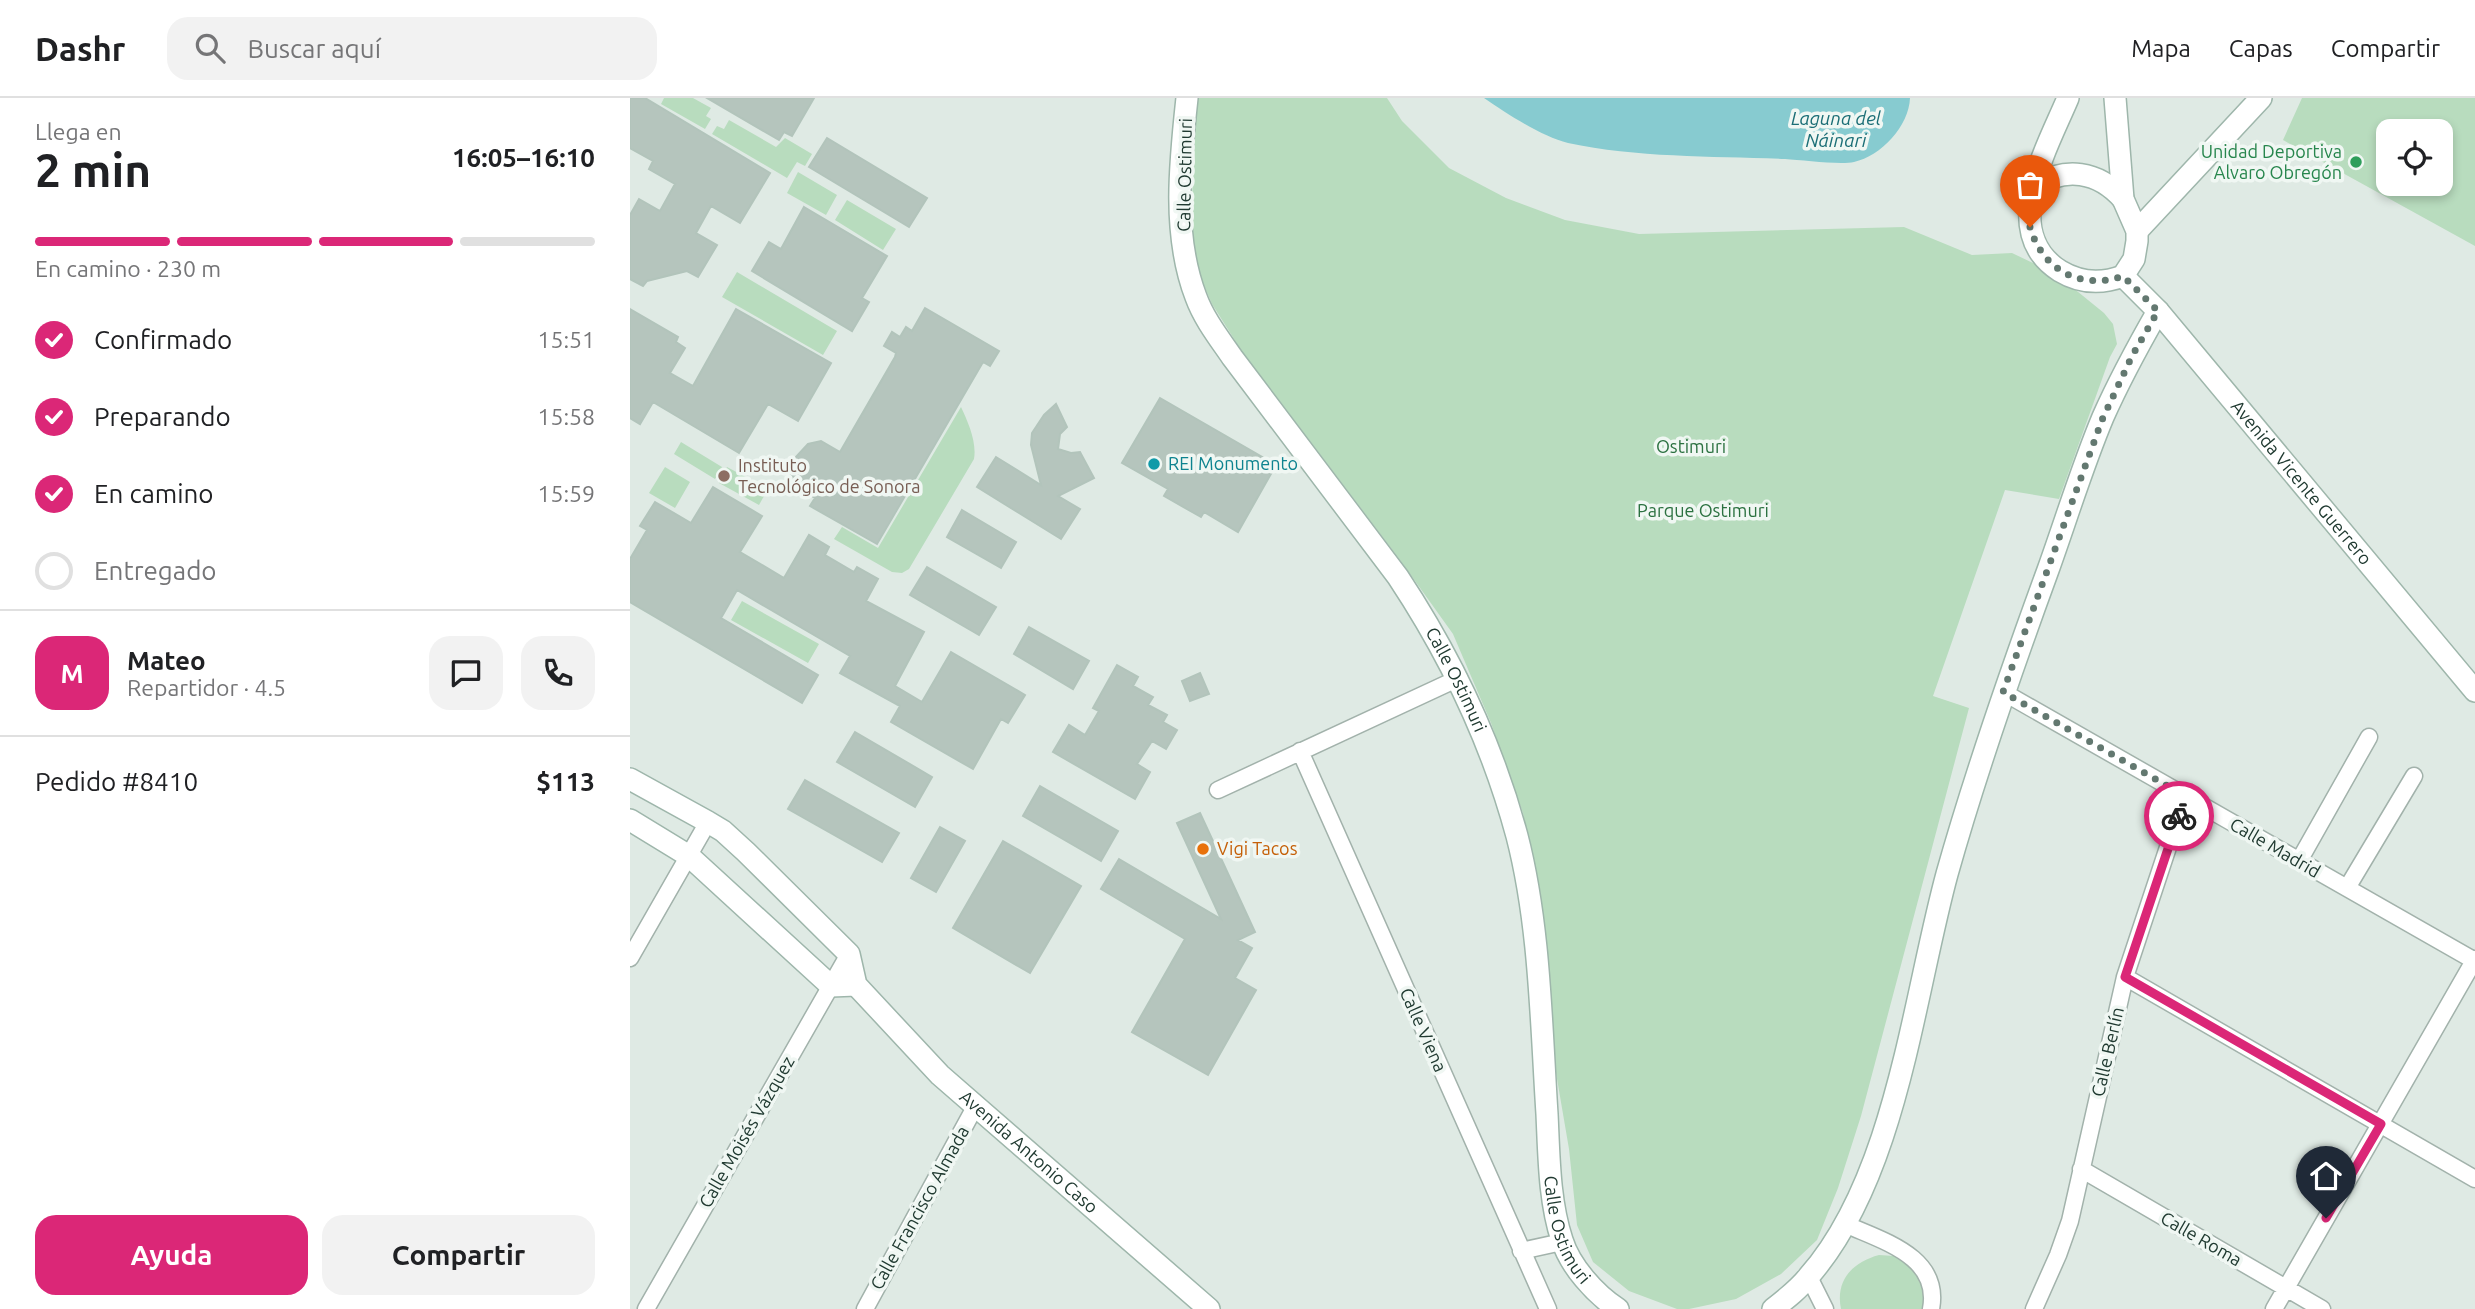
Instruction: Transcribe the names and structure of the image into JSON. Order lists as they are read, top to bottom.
{
  "streets": {
    "street": [
      "Calle Ostimuri",
      "Avenida Vicente Guerrero",
      "Calle Madrid",
      "Calle Viena",
      "Calle Berlín",
      "Calle Moisés Vázquez",
      "Avenida Antonio Caso",
      "Calle Francisco Almada",
      "Calle Roma"
    ]
  },
  "crossings": [
    ["Calle Madrid", "Calle Berlín"],
    ["Calle Berlín", "Calle Roma"],
    ["Avenida Antonio Caso", "Calle Francisco Almada"]
  ],
  "water": ["Laguna del Náinari"],
  "parks": ["Ostimuri", "Parque Ostimuri"],
  "places": [
    "Unidad Deportiva Alvaro Obregón",
    "REI Monumento",
    "Instituto Tecnológico de Sonora",
    "Vigi Tacos"
  ],
  "page": {
    "header": "Dashr",
    "search": "Buscar aquí",
    "nav": ["Mapa", "Capas", "Compartir"],
    "heading": ["2 min", "Llega en", "16:05–16:10"],
    "panel": [
      "Mateo",
      "Repartidor · 4.5",
      "Pedido #8410",
      "$113"
    ],
    "bar": "En camino · 230 m",
    "list": [
      ["Confirmado", "15:51"],
      ["Preparando", "15:58"],
      ["En camino", "15:59"],
      "Entregado"
    ],
    "round": "M",
    "buttons": ["Ayuda", "Compartir"]
  }
}
